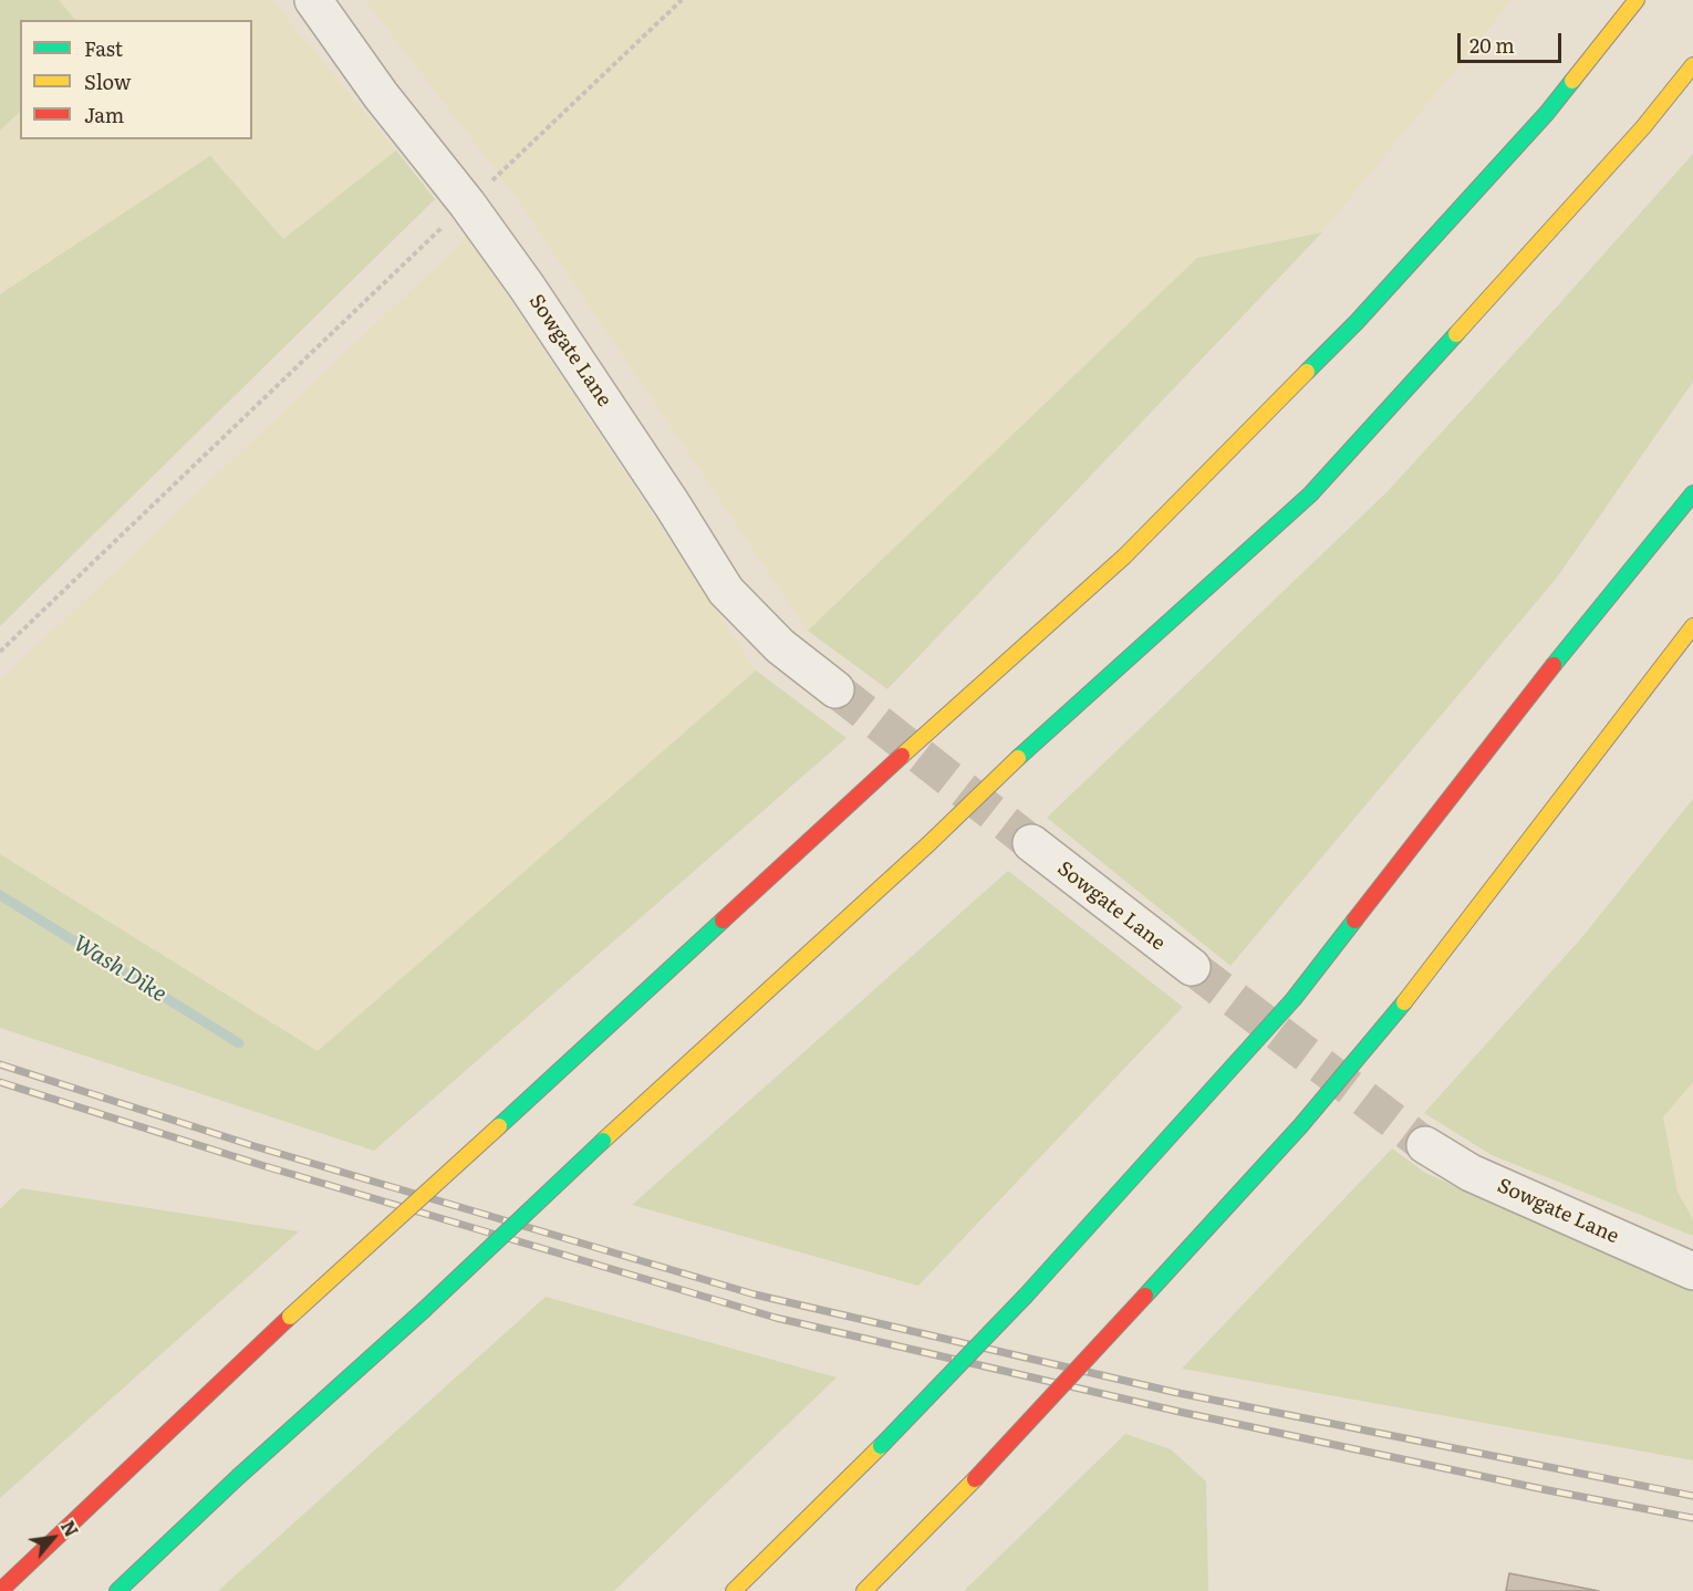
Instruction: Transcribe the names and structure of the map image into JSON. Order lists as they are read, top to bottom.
{
  "streets": {
    "street": ["Sowgate Lane"]
  },
  "water": ["Wash Dike"],
  "legend": ["Fast", "Slow", "Jam"],
  "scale_bar": "20 m",
  "north": "top right"
}
